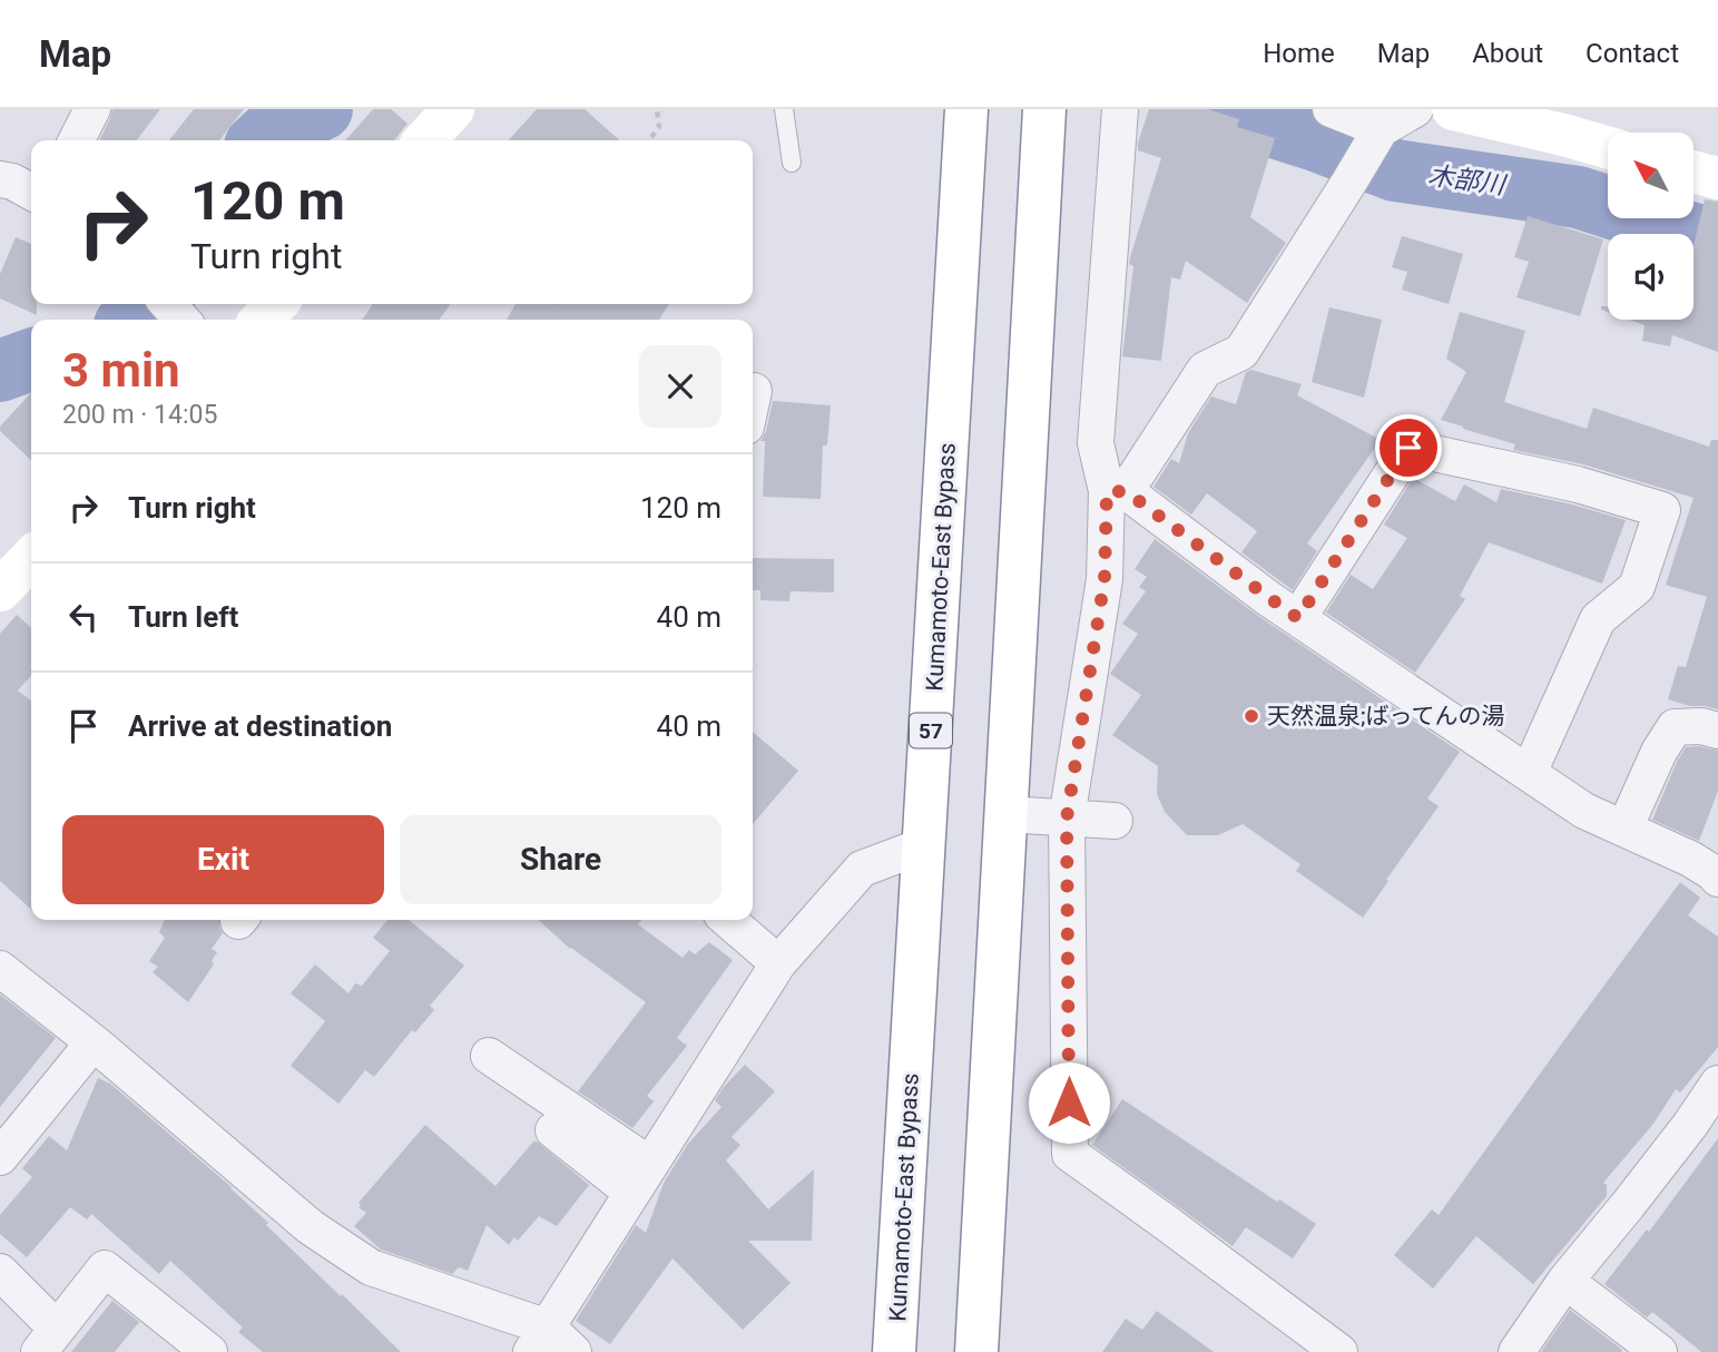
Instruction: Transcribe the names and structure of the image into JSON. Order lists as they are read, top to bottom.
{
  "streets": {
    "main road": ["Kumamoto-East Bypass", "57"]
  },
  "water": ["木部川"],
  "places": ["天然温泉;ばってんの湯"],
  "north": "top left",
  "page": {
    "header": "Map",
    "nav": [
      "Home",
      "Map",
      "About",
      "Contact"
    ],
    "turn": ["120 m", "Turn right"],
    "heading": ["3 min", "200 m · 14:05"],
    "list": [
      {
        "name": "Turn right",
        "value": "120 m"
      },
      {
        "name": "Turn left",
        "value": "40 m"
      },
      {
        "name": "Arrive at destination",
        "value": "40 m"
      }
    ],
    "buttons": ["Exit", "Share"]
  }
}
